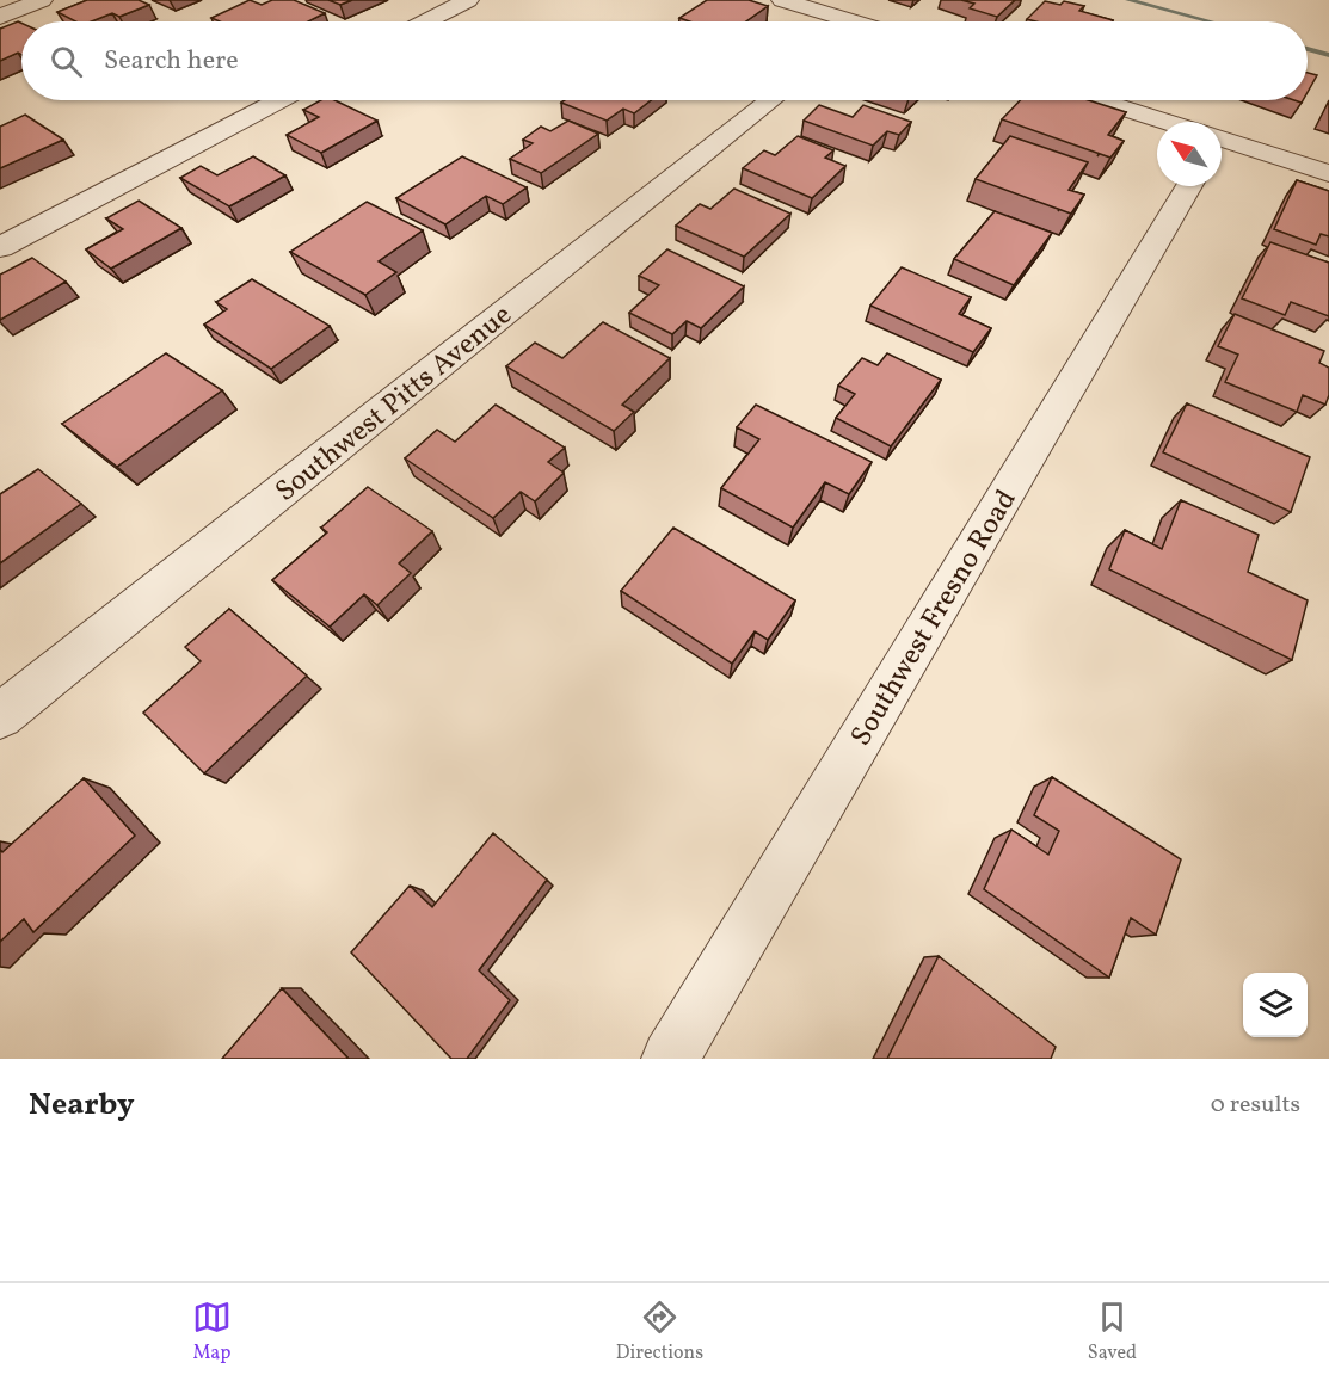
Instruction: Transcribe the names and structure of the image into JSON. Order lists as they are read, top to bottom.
{
  "streets": {
    "street": ["Southwest Pitts Avenue", "Southwest Fresno Road"]
  },
  "north": "top left",
  "page": {
    "search": "Search here",
    "heading": ["Nearby", "0 results"],
    "nav": ["Map", "Directions", "Saved"]
  }
}
